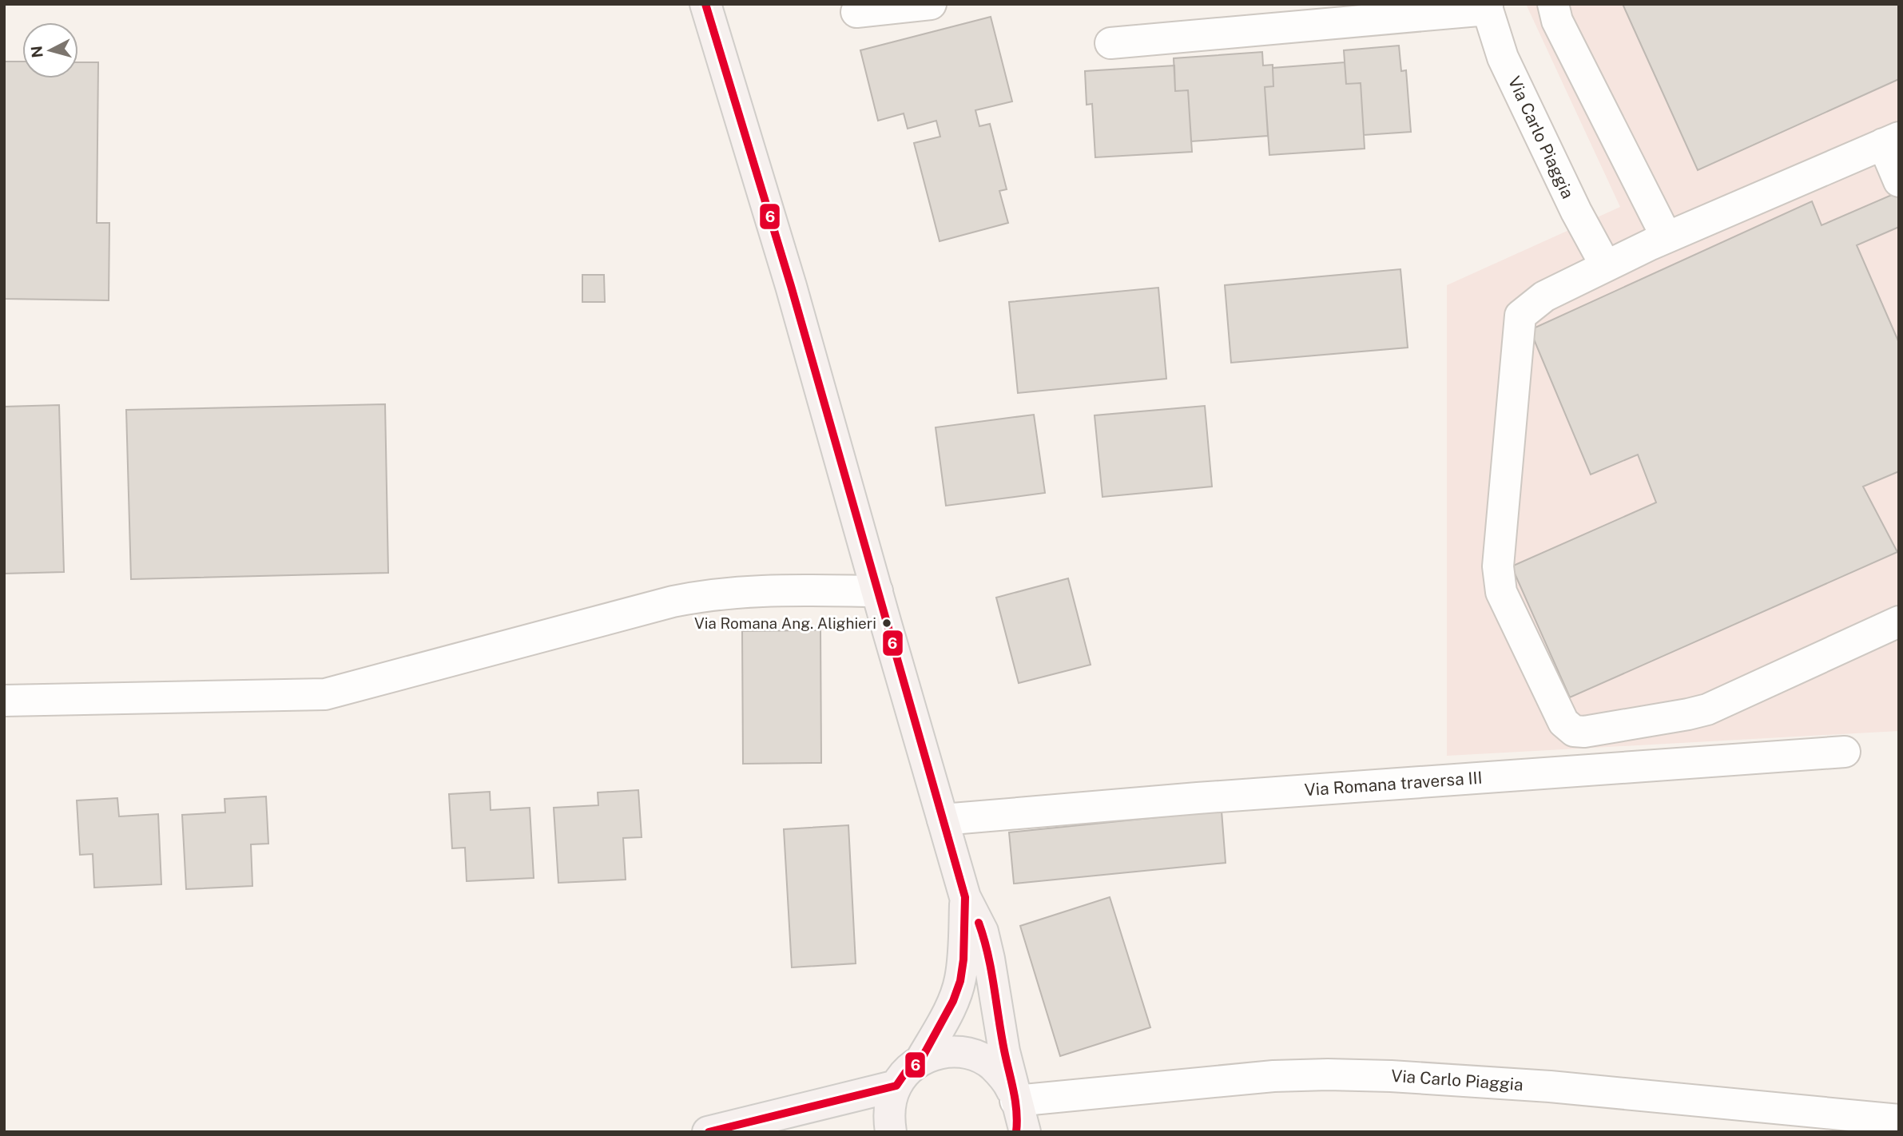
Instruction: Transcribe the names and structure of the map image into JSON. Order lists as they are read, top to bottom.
{
  "streets": {
    "street": ["Via Carlo Piaggia", "Via Romana traversa III"]
  },
  "places": ["Via Romana Ang. Alighieri"],
  "lines": ["transit line 6"],
  "north": "left"
}
